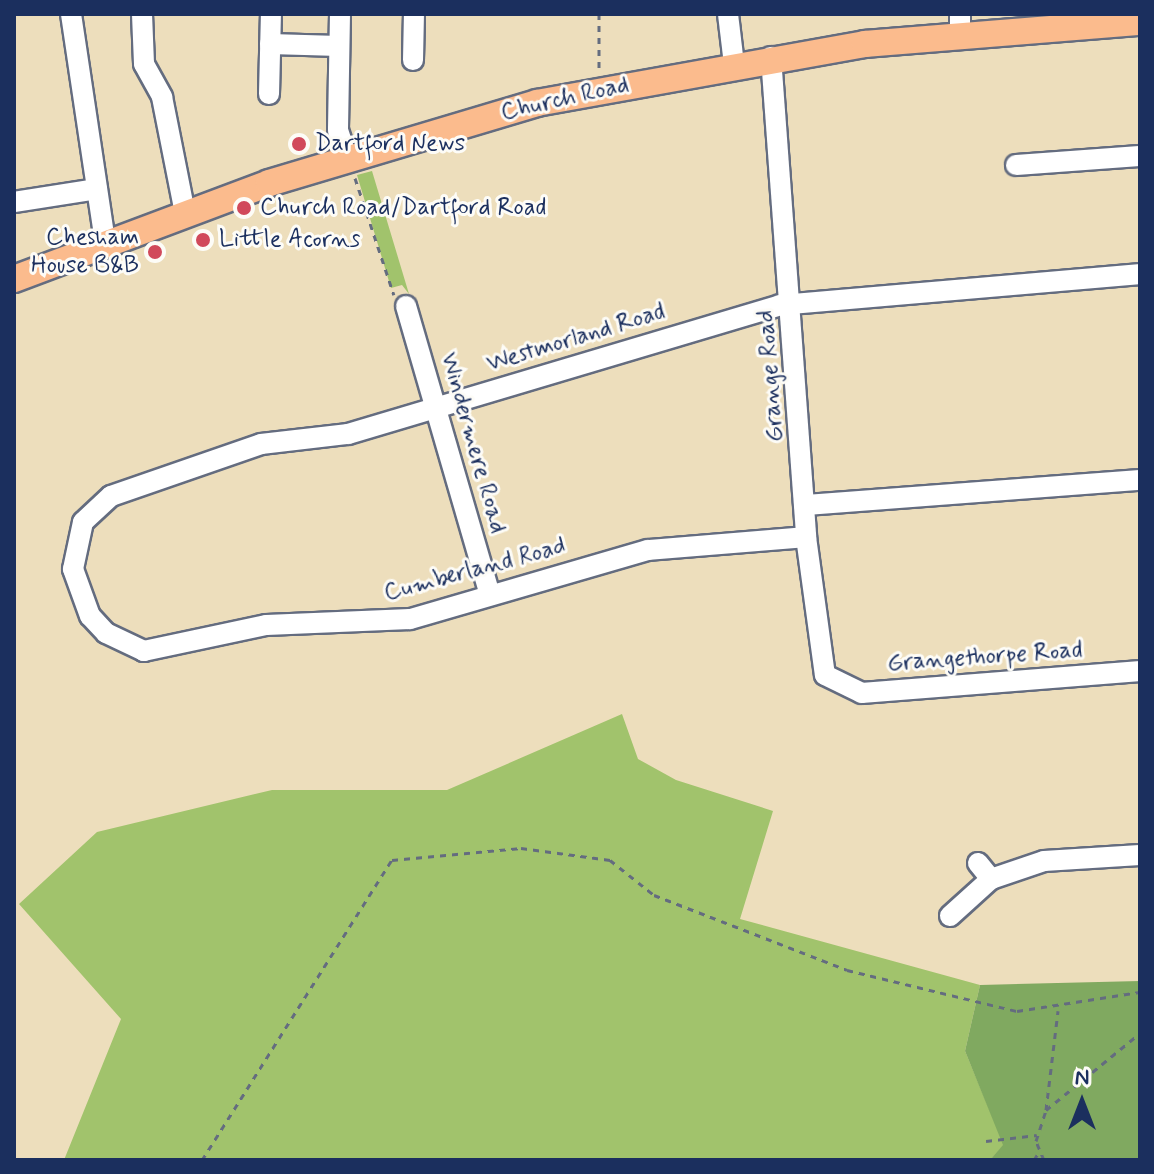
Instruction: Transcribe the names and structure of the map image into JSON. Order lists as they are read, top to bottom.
{
  "streets": {
    "main road": ["Church Road"],
    "street": [
      "Westmorland Road",
      "Grange Road",
      "Windermere Road",
      "Cumberland Road",
      "Grangethorpe Road"
    ]
  },
  "crossings": [
    ["Church Road", "Grange Road"],
    ["Westmorland Road", "Grange Road"],
    ["Westmorland Road", "Windermere Road"],
    ["Westmorland Road", "Cumberland Road"],
    ["Grange Road", "Cumberland Road"],
    ["Grange Road", "Grangethorpe Road"],
    ["Windermere Road", "Cumberland Road"]
  ],
  "places": [
    "Dartford News",
    "Church Road/Dartford Road",
    "Little Acorns",
    "Chesham House B&B"
  ],
  "north": "top"
}
